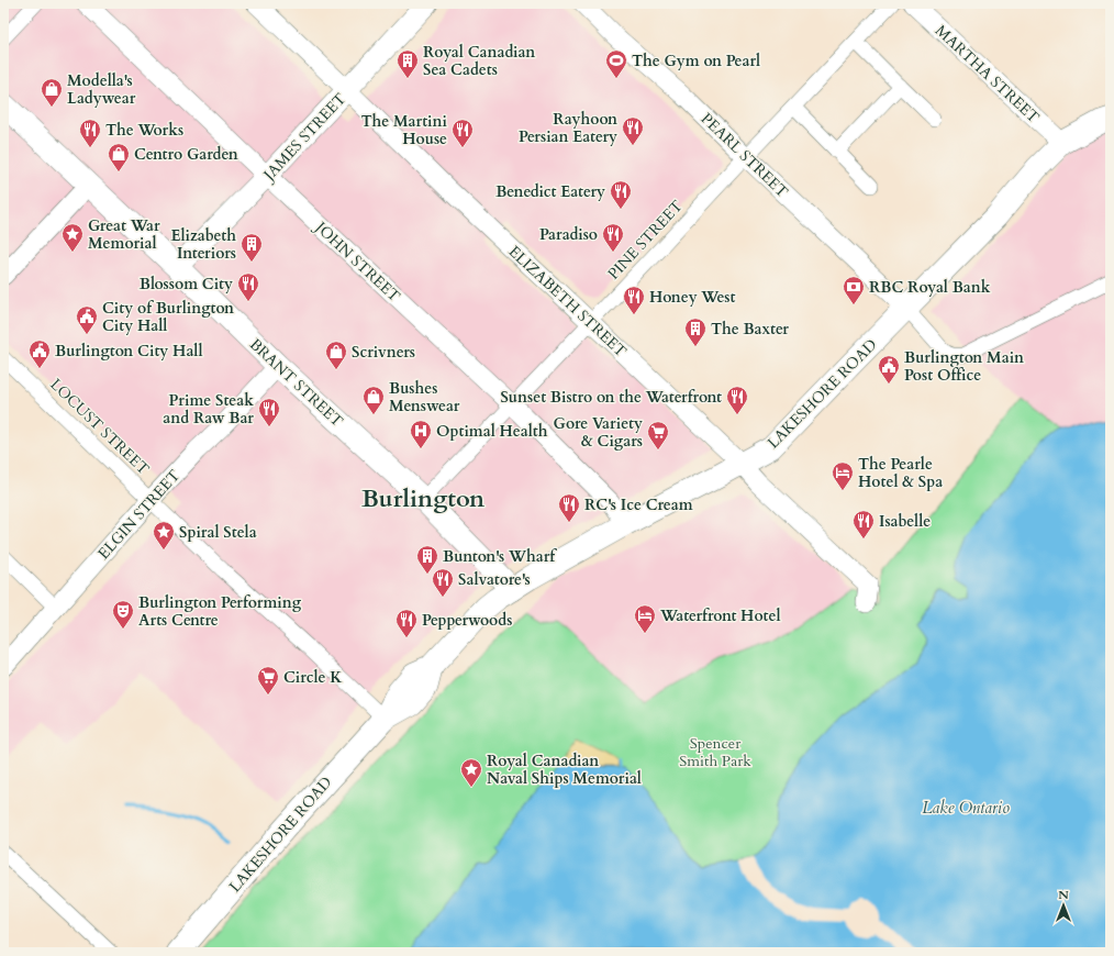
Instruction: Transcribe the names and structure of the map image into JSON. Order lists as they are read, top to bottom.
{
  "streets": {
    "main road": ["JAMES STREET", "BRANT STREET", "LAKESHORE ROAD"],
    "street": [
      "MARTHA STREET",
      "PEARL STREET",
      "PINE STREET",
      "JOHN STREET",
      "ELIZABETH STREET",
      "LOCUST STREET",
      "ELGIN STREET"
    ]
  },
  "crossings": [
    ["MARTHA STREET", "LAKESHORE ROAD"],
    ["JAMES STREET", "JOHN STREET"],
    ["JAMES STREET", "ELIZABETH STREET"],
    ["JAMES STREET", "BRANT STREET"],
    ["PEARL STREET", "PINE STREET"],
    ["PEARL STREET", "LAKESHORE ROAD"],
    ["PINE STREET", "JOHN STREET"],
    ["PINE STREET", "ELIZABETH STREET"],
    ["PINE STREET", "BRANT STREET"],
    ["JOHN STREET", "LAKESHORE ROAD"],
    ["ELIZABETH STREET", "LAKESHORE ROAD"],
    ["BRANT STREET", "LAKESHORE ROAD"],
    ["BRANT STREET", "ELGIN STREET"],
    ["LAKESHORE ROAD", "LOCUST STREET"],
    ["LOCUST STREET", "ELGIN STREET"]
  ],
  "districts": ["Burlington"],
  "water": ["Lake Ontario"],
  "parks": ["Spencer Smith Park"],
  "places": {
    "building": [
      "Royal Canadian Sea Cadets",
      "Elizabeth Interiors",
      "The Baxter",
      "Bunton's Wharf"
    ],
    "sports": ["The Gym on Pearl"],
    "shop": [
      "Modella's Ladywear",
      "Centro Garden",
      "Scrivners",
      "Bushes Menswear"
    ],
    "restaurant": [
      "Rayhoon Persian Eatery",
      "The Works",
      "The Martini House",
      "Benedict Eatery",
      "Paradiso",
      "Blossom City",
      "Honey West",
      "Sunset Bistro on the Waterfront",
      "Prime Steak and Raw Bar",
      "RC's Ice Cream",
      "Isabelle",
      "Salvatore's",
      "Pepperwoods"
    ],
    "place": ["Great War Memorial", "Spiral Stela", "Royal Canadian Naval Ships Memorial"],
    "bank": ["RBC Royal Bank"],
    "public building": ["City of Burlington City Hall", "Burlington City Hall", "Burlington Main Post Office"],
    "hospital": ["Optimal Health"],
    "supermarket": ["Gore Variety & Cigars", "Circle K"],
    "hotel": ["The Pearle Hotel & Spa", "Waterfront Hotel"],
    "theatre": ["Burlington Performing Arts Centre"]
  },
  "north": "top"
}
